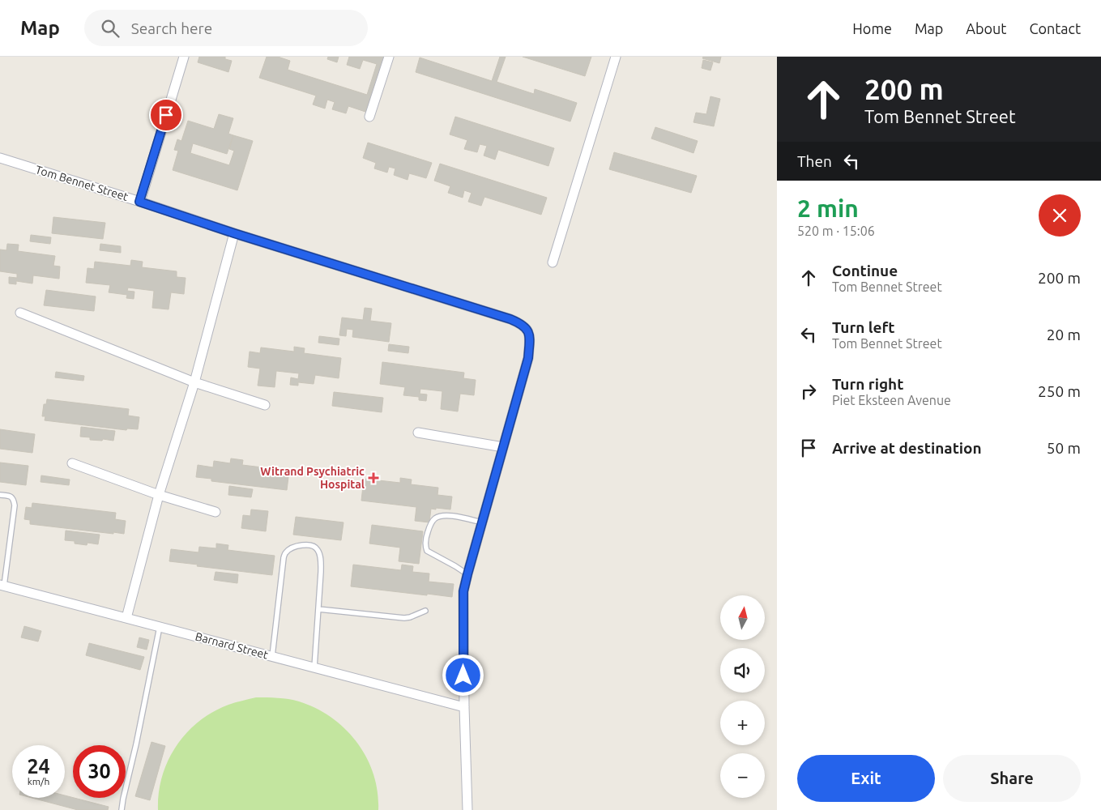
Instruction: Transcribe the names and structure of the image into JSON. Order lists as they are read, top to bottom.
{
  "streets": {
    "street": ["Tom Bennet Street", "Barnard Street"]
  },
  "places": {
    "health": ["Witrand Psychiatric Hospital"]
  },
  "north": "top",
  "page": {
    "header": "Map",
    "search": "Search here",
    "nav": [
      "Home",
      "Map",
      "About",
      "Contact"
    ],
    "turn": ["200 m", "Tom Bennet Street"],
    "then": "Then",
    "heading": ["2 min", "520 m · 15:06"],
    "list": [
      {
        "name": "Continue",
        "note": "Tom Bennet Street",
        "value": "200 m"
      },
      {
        "name": "Turn left",
        "note": "Tom Bennet Street",
        "value": "20 m"
      },
      {
        "name": "Turn right",
        "note": "Piet Eksteen Avenue",
        "value": "250 m"
      },
      {
        "name": "Arrive at destination",
        "value": "50 m"
      }
    ],
    "map_buttons": ["+", "−"],
    "speed": "24 km/h",
    "limit": "30",
    "buttons": ["Exit", "Share"]
  }
}
